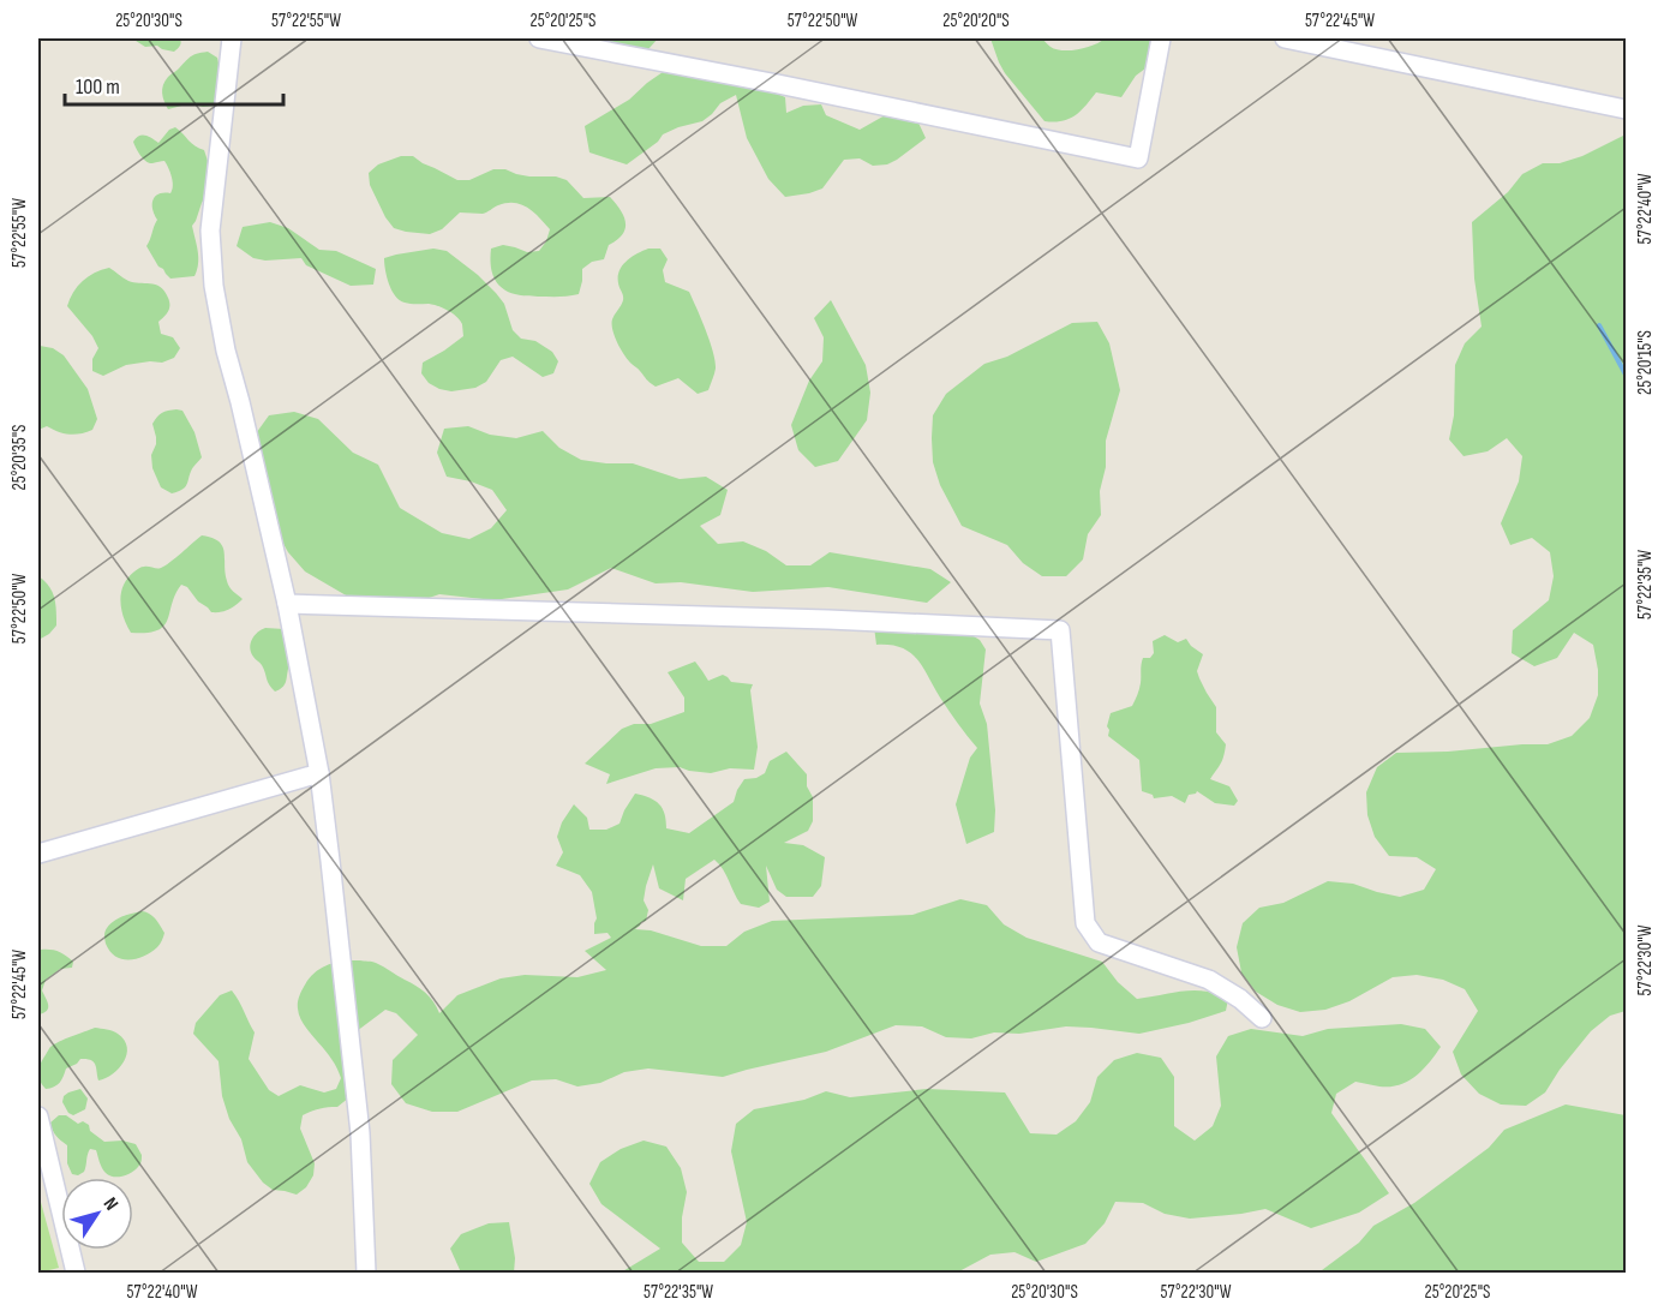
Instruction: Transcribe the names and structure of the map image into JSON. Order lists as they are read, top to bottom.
{
  "scale_bar": "100 m",
  "north": "top right",
  "coordinates": [
    "25°20'30\"S",
    "57°22'55\"W",
    "25°20'25\"S",
    "57°22'50\"W",
    "25°20'20\"S",
    "57°22'45\"W",
    "57°22'40\"W",
    "25°20'15\"S",
    "25°20'35\"S",
    "57°22'35\"W",
    "57°22'30\"W"
  ]
}
